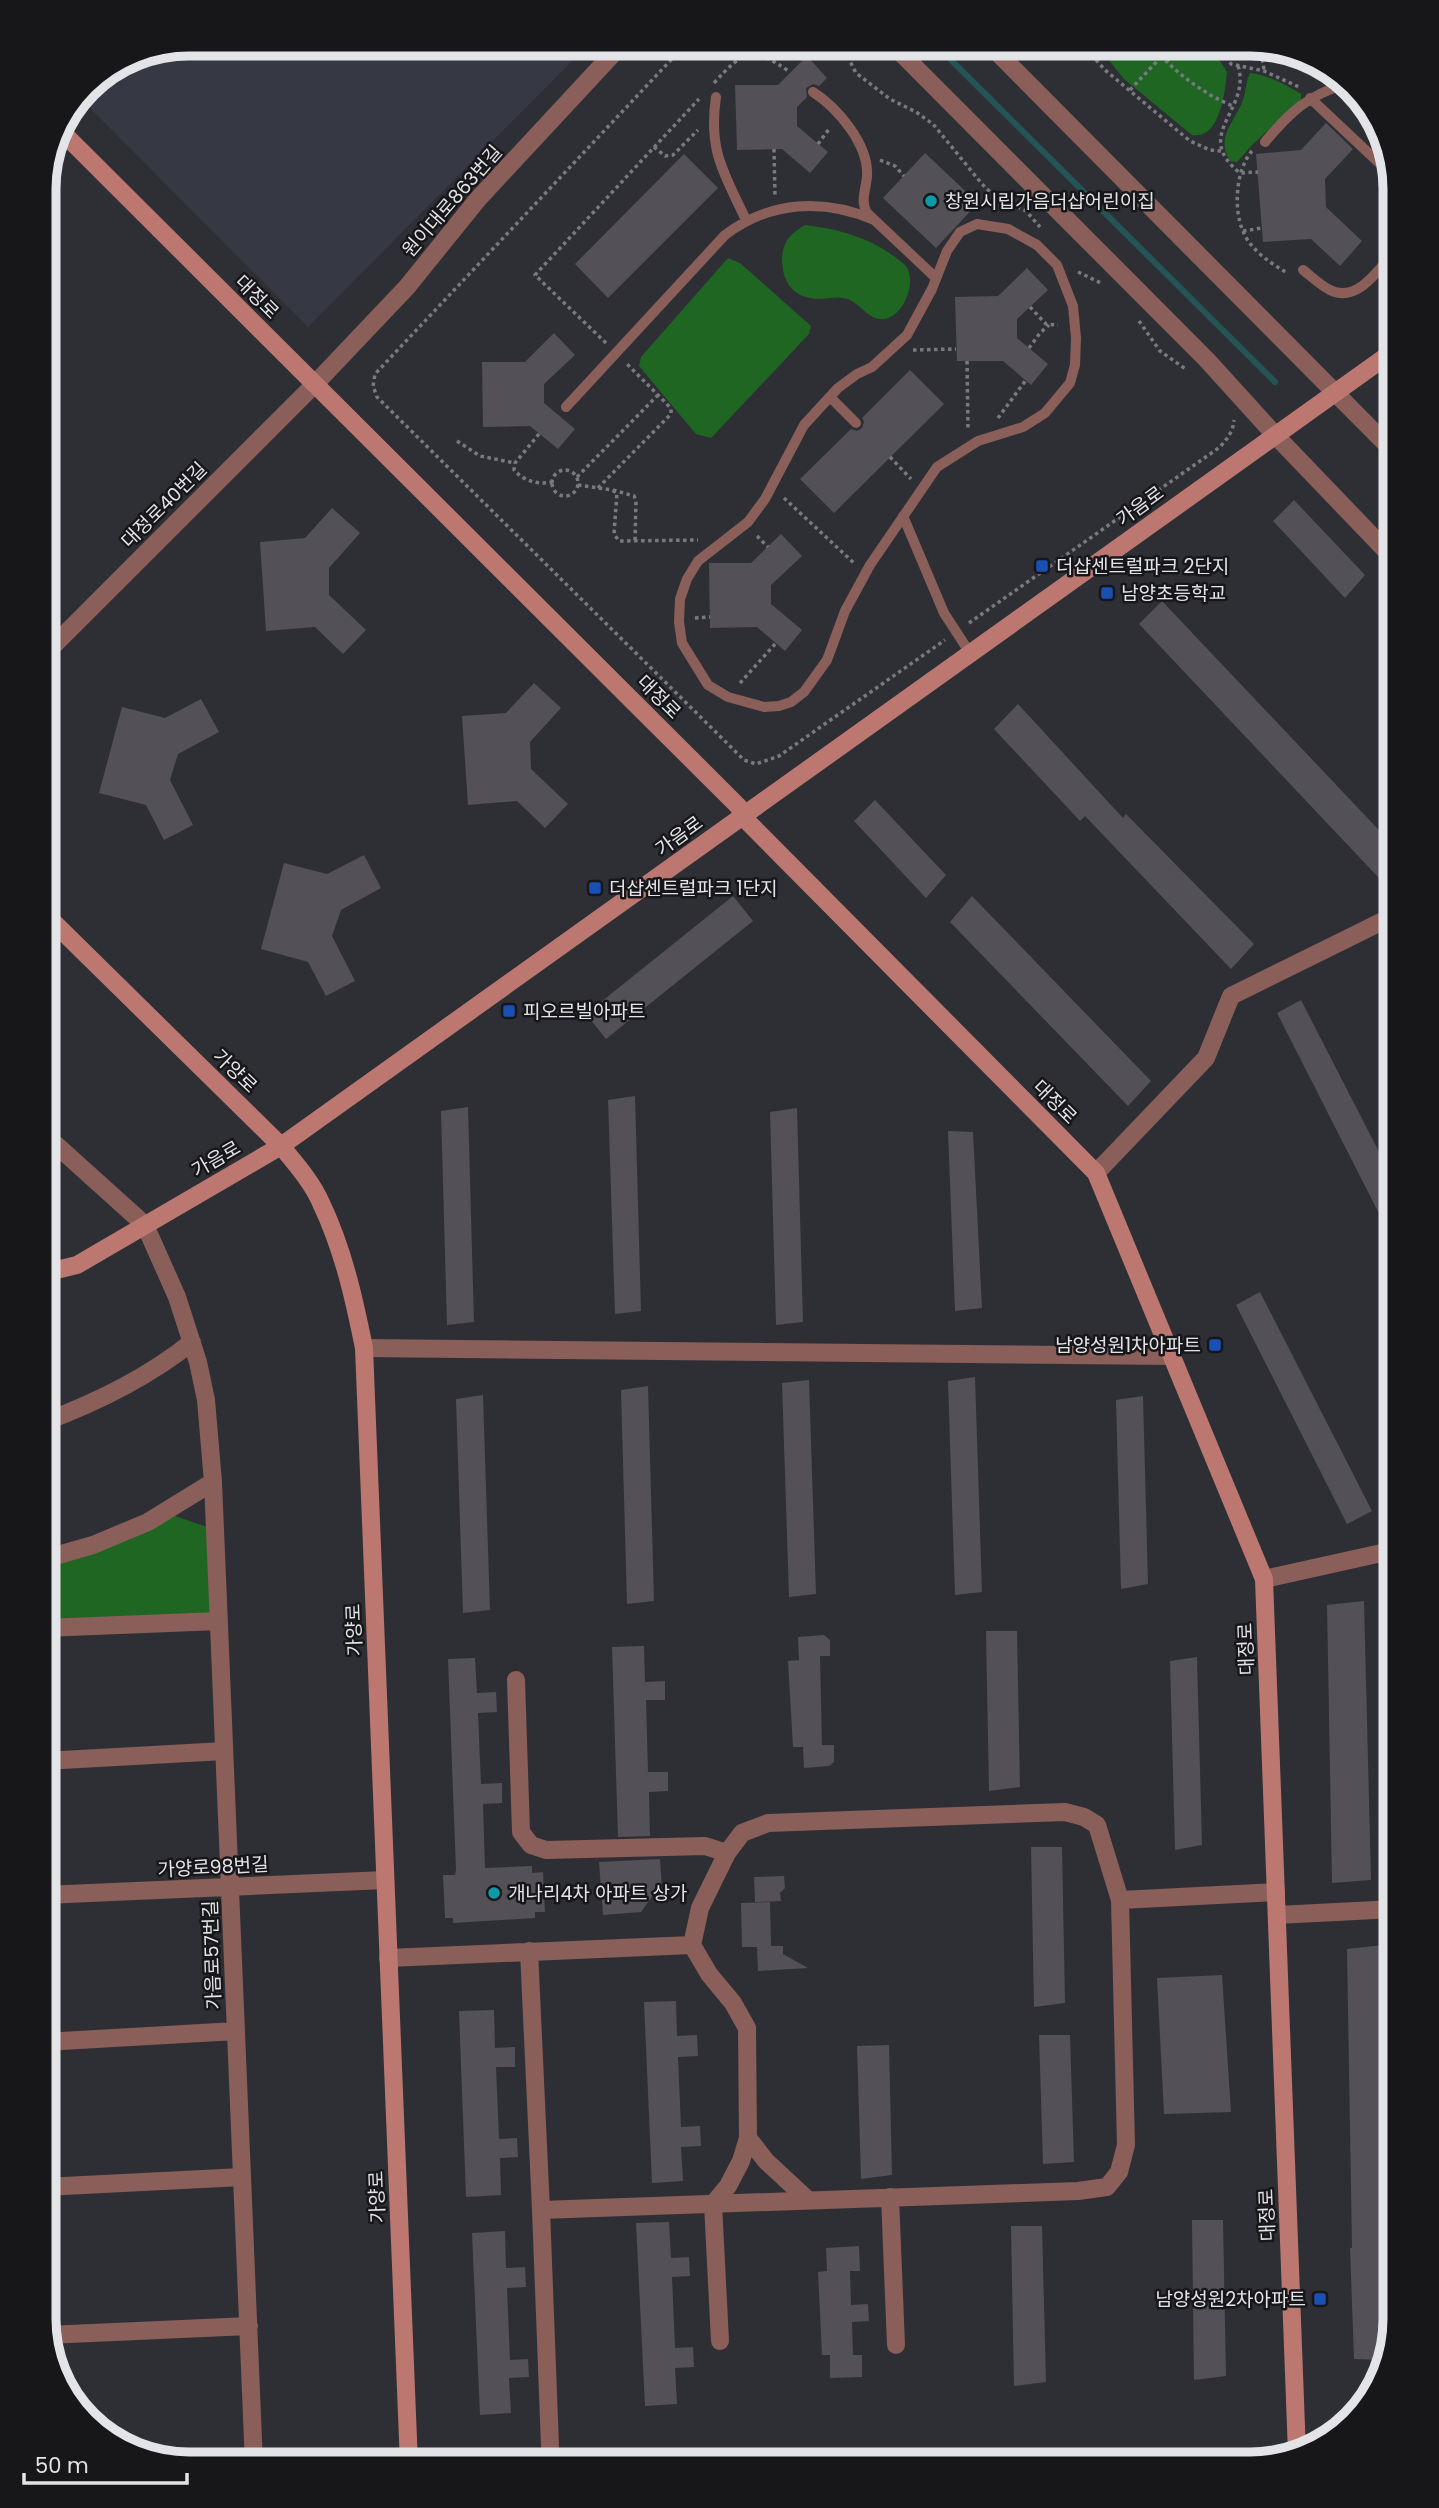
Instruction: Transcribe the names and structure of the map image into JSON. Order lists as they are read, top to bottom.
{
  "streets": {
    "street": [
      "원이대로863번길",
      "대정로",
      "대정로40번길",
      "가음로",
      "가양로",
      "가양로98번길",
      "가음로57번길"
    ]
  },
  "crossings": [
    ["원이대로863번길", "대정로"],
    ["원이대로863번길", "대정로40번길"],
    ["대정로", "대정로40번길"],
    ["대정로", "가음로"],
    ["가음로", "가양로"],
    ["가음로", "가음로57번길"],
    ["가양로", "가양로98번길"],
    ["가양로98번길", "가음로57번길"]
  ],
  "places": {
    "other": ["창원시립가음더샵어린이집", "개나리4차 아파트 상가"],
    "transit": [
      "더샵센트럴파크 2단지",
      "남양초등학교",
      "더샵센트럴파크 1단지",
      "피오르빌아파트",
      "남양성원1차아파트",
      "남양성원2차아파트"
    ]
  },
  "scale_bar": "50 m"
}
